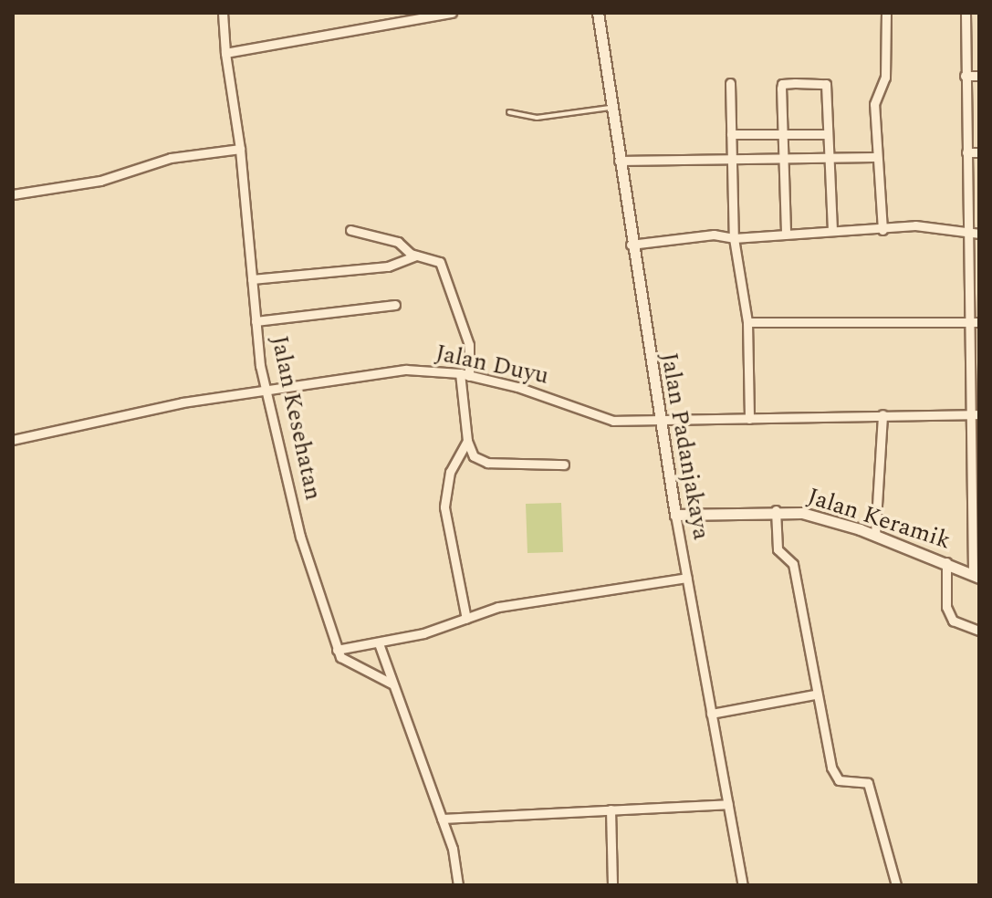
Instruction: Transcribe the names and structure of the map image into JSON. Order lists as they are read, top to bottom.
{
  "streets": {
    "street": [
      "Jalan Duyu",
      "Jalan Kesehatan",
      "Jalan Padanjakaya",
      "Jalan Keramik"
    ]
  },
  "crossings": [
    ["Jalan Duyu", "Jalan Kesehatan"],
    ["Jalan Duyu", "Jalan Padanjakaya"],
    ["Jalan Padanjakaya", "Jalan Keramik"]
  ]
}
